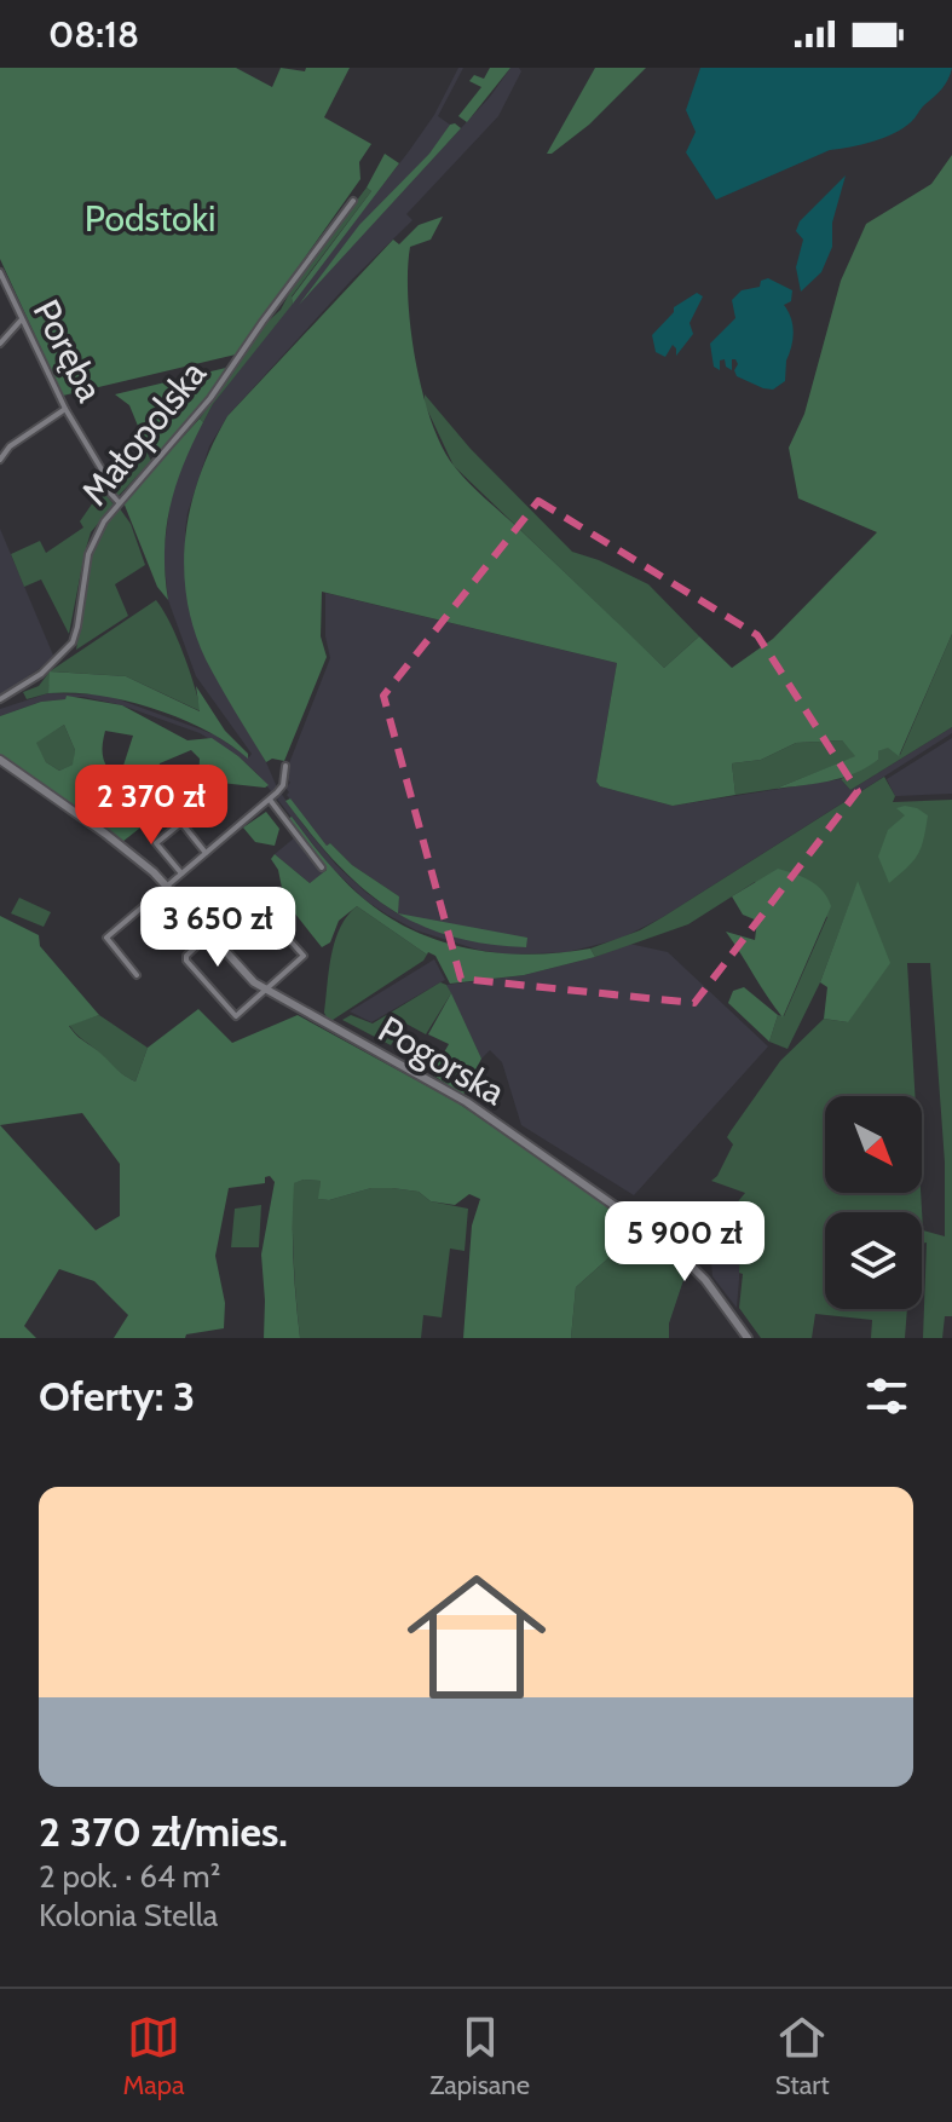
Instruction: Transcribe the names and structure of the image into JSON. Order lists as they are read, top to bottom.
{
  "streets": {
    "street": ["Poręba", "Małopolska", "Pogorska"]
  },
  "crossings": [
    ["Poręba", "Małopolska"]
  ],
  "parks": ["Podstoki"],
  "north": "bottom right",
  "page": {
    "status": "08:18",
    "price": ["2 370 zł", "3 650 zł", "5 900 zł"],
    "heading": "Oferty: 3",
    "list": [
      {
        "name": "2 370 zł/mies.",
        "note": "2 pok. · 64 m² · Kolonia Stella"
      }
    ],
    "tabs": ["Mapa", "Zapisane", "Start"]
  }
}
